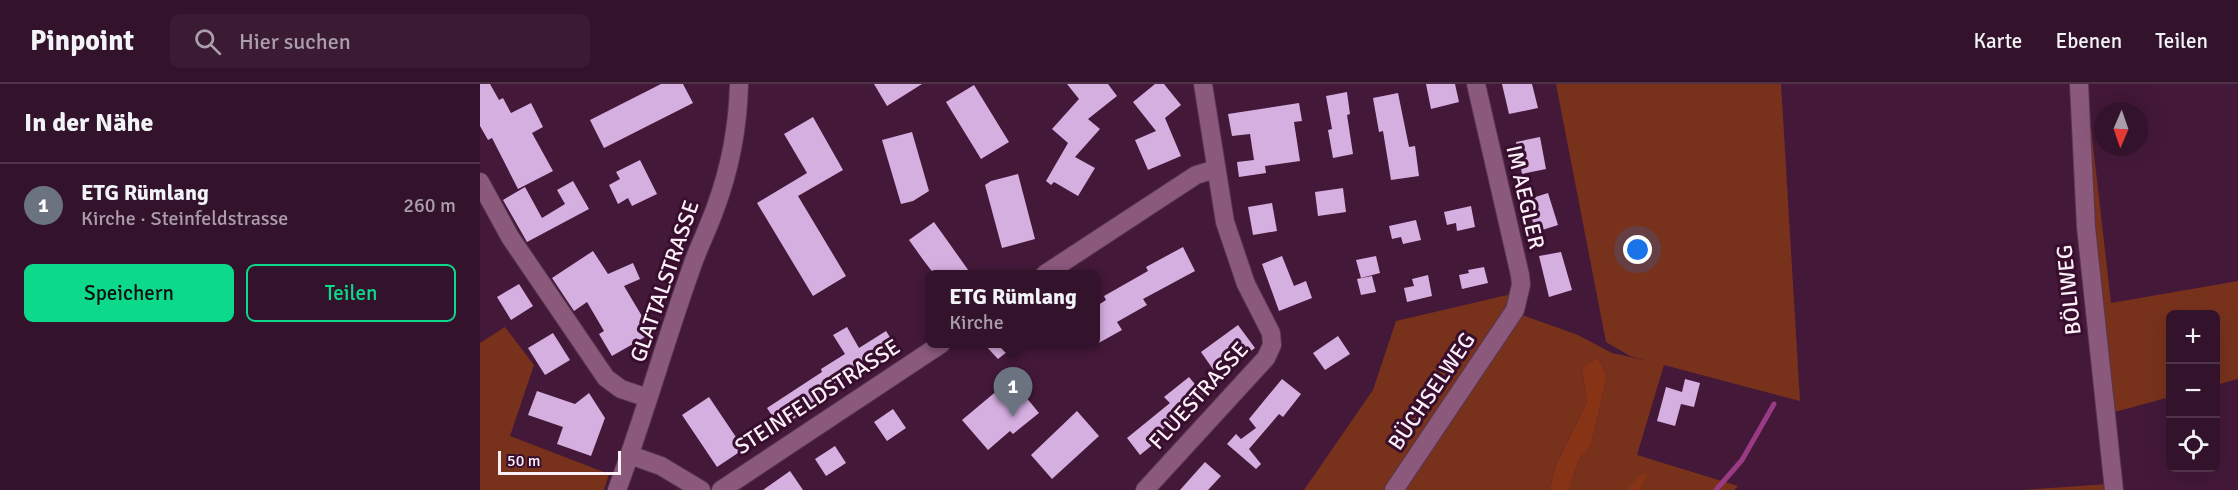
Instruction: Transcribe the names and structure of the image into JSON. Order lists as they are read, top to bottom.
{
  "streets": {
    "street": [
      "IM AEGLER",
      "GLATTALSTRASSE",
      "BÖLIWEG",
      "BÜCHSELWEG",
      "FLUESTRASSE",
      "STEINFELDSTRASSE"
    ]
  },
  "crossings": [
    ["IM AEGLER", "BÜCHSELWEG"]
  ],
  "scale_bar": "50 m",
  "north": "bottom",
  "page": {
    "header": "Pinpoint",
    "search": "Hier suchen",
    "nav": ["Karte", "Ebenen", "Teilen"],
    "heading": "In der Nähe",
    "list": [
      {
        "mark": "1",
        "name": "ETG Rümlang",
        "note": "Kirche · Steinfeldstrasse",
        "value": "260 m"
      }
    ],
    "buttons": ["Speichern", "Teilen"],
    "popup": ["ETG Rümlang", "Kirche"],
    "map_buttons": ["+", "−"],
    "pins": "1",
    "scale": "50 m"
  }
}
